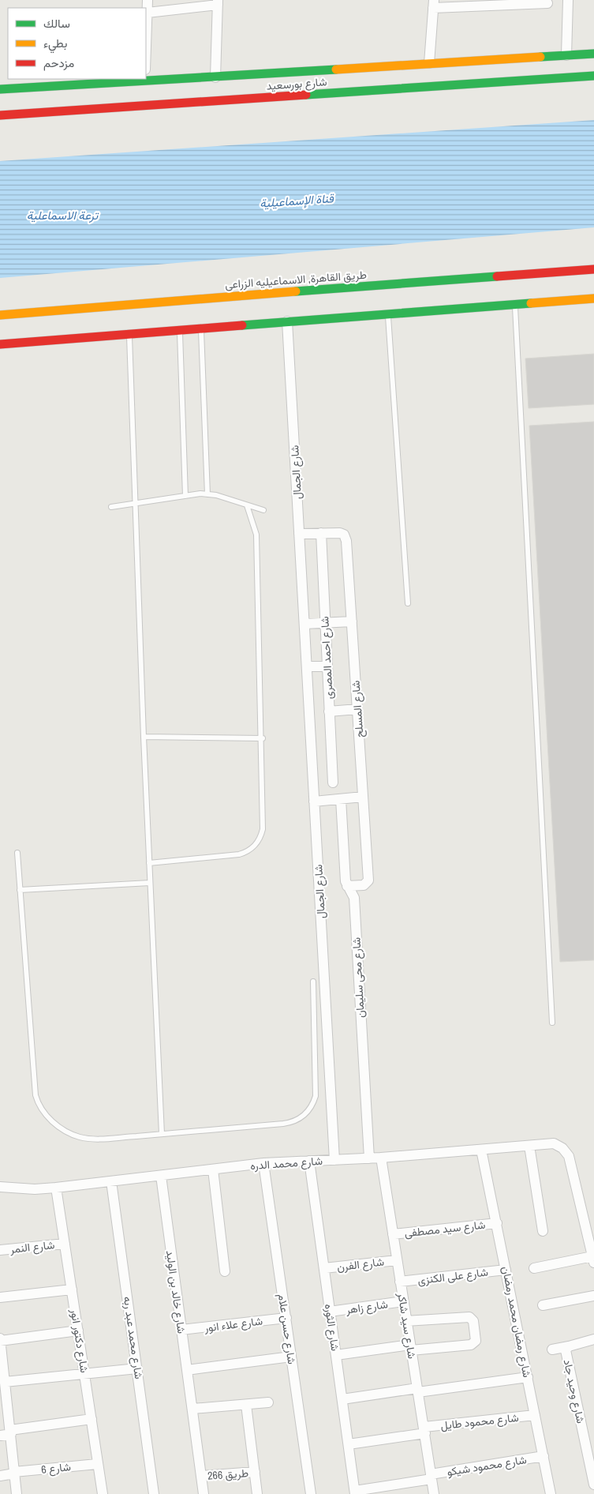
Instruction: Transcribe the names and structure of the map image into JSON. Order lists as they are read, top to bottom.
{
  "streets": {
    "main road": ["شارع بورسعيد", "طريق القاهرة, الاسماعيليه الزراعى"],
    "street": [
      "شارع الجمال",
      "شارع احمد المصرى",
      "شارع المسلح",
      "شارع محى سليمان",
      "شارع محمد الدره",
      "شارع سيد مصطفى",
      "شارع النمر",
      "شارع الفرن",
      "شارع على الكنزى",
      "شارع خالد بن الوليد",
      "شارع زاهر",
      "شارع رمضان محمد رمضان",
      "شارع علاء انور",
      "شارع سيد شاكر",
      "شارع الثوره",
      "شارع حسن علام",
      "شارع محمد عبد ربه",
      "شارع دكتور انور",
      "شارع وحيد جاد",
      "شارع محمود طايل",
      "شارع محمود شيكو",
      "شارع 6",
      "طريق 266"
    ]
  },
  "crossings": [
    ["شارع الجمال", "شارع المسلح"],
    ["شارع الجمال", "شارع محمد الدره"],
    ["شارع احمد المصرى", "شارع المسلح"],
    ["شارع المسلح", "شارع محى سليمان"],
    ["شارع محى سليمان", "شارع محمد الدره"],
    ["شارع محمد الدره", "شارع خالد بن الوليد"],
    ["شارع محمد الدره", "شارع رمضان محمد رمضان"],
    ["شارع محمد الدره", "شارع سيد شاكر"],
    ["شارع محمد الدره", "شارع الثوره"],
    ["شارع محمد الدره", "شارع حسن علام"],
    ["شارع محمد الدره", "شارع محمد عبد ربه"],
    ["شارع محمد الدره", "شارع دكتور انور"],
    ["شارع سيد مصطفى", "شارع رمضان محمد رمضان"],
    ["شارع سيد مصطفى", "شارع سيد شاكر"],
    ["شارع النمر", "شارع دكتور انور"],
    ["شارع الفرن", "شارع سيد شاكر"],
    ["شارع الفرن", "شارع الثوره"],
    ["شارع على الكنزى", "شارع رمضان محمد رمضان"],
    ["شارع على الكنزى", "شارع سيد شاكر"],
    ["شارع خالد بن الوليد", "شارع علاء انور"],
    ["شارع خالد بن الوليد", "طريق 266"],
    ["شارع زاهر", "شارع سيد شاكر"],
    ["شارع زاهر", "شارع الثوره"],
    ["شارع رمضان محمد رمضان", "شارع محمود طايل"],
    ["شارع رمضان محمد رمضان", "شارع محمود شيكو"],
    ["شارع علاء انور", "شارع حسن علام"],
    ["شارع سيد شاكر", "شارع محمود طايل"],
    ["شارع سيد شاكر", "شارع محمود شيكو"],
    ["شارع الثوره", "شارع محمود طايل"],
    ["شارع الثوره", "شارع محمود شيكو"],
    ["شارع دكتور انور", "شارع 6"]
  ],
  "water": ["قناة الإسماعيلية", "ترعة الاسماعلية"],
  "legend": ["سالك", "بطيء", "مزدحم"]
}
